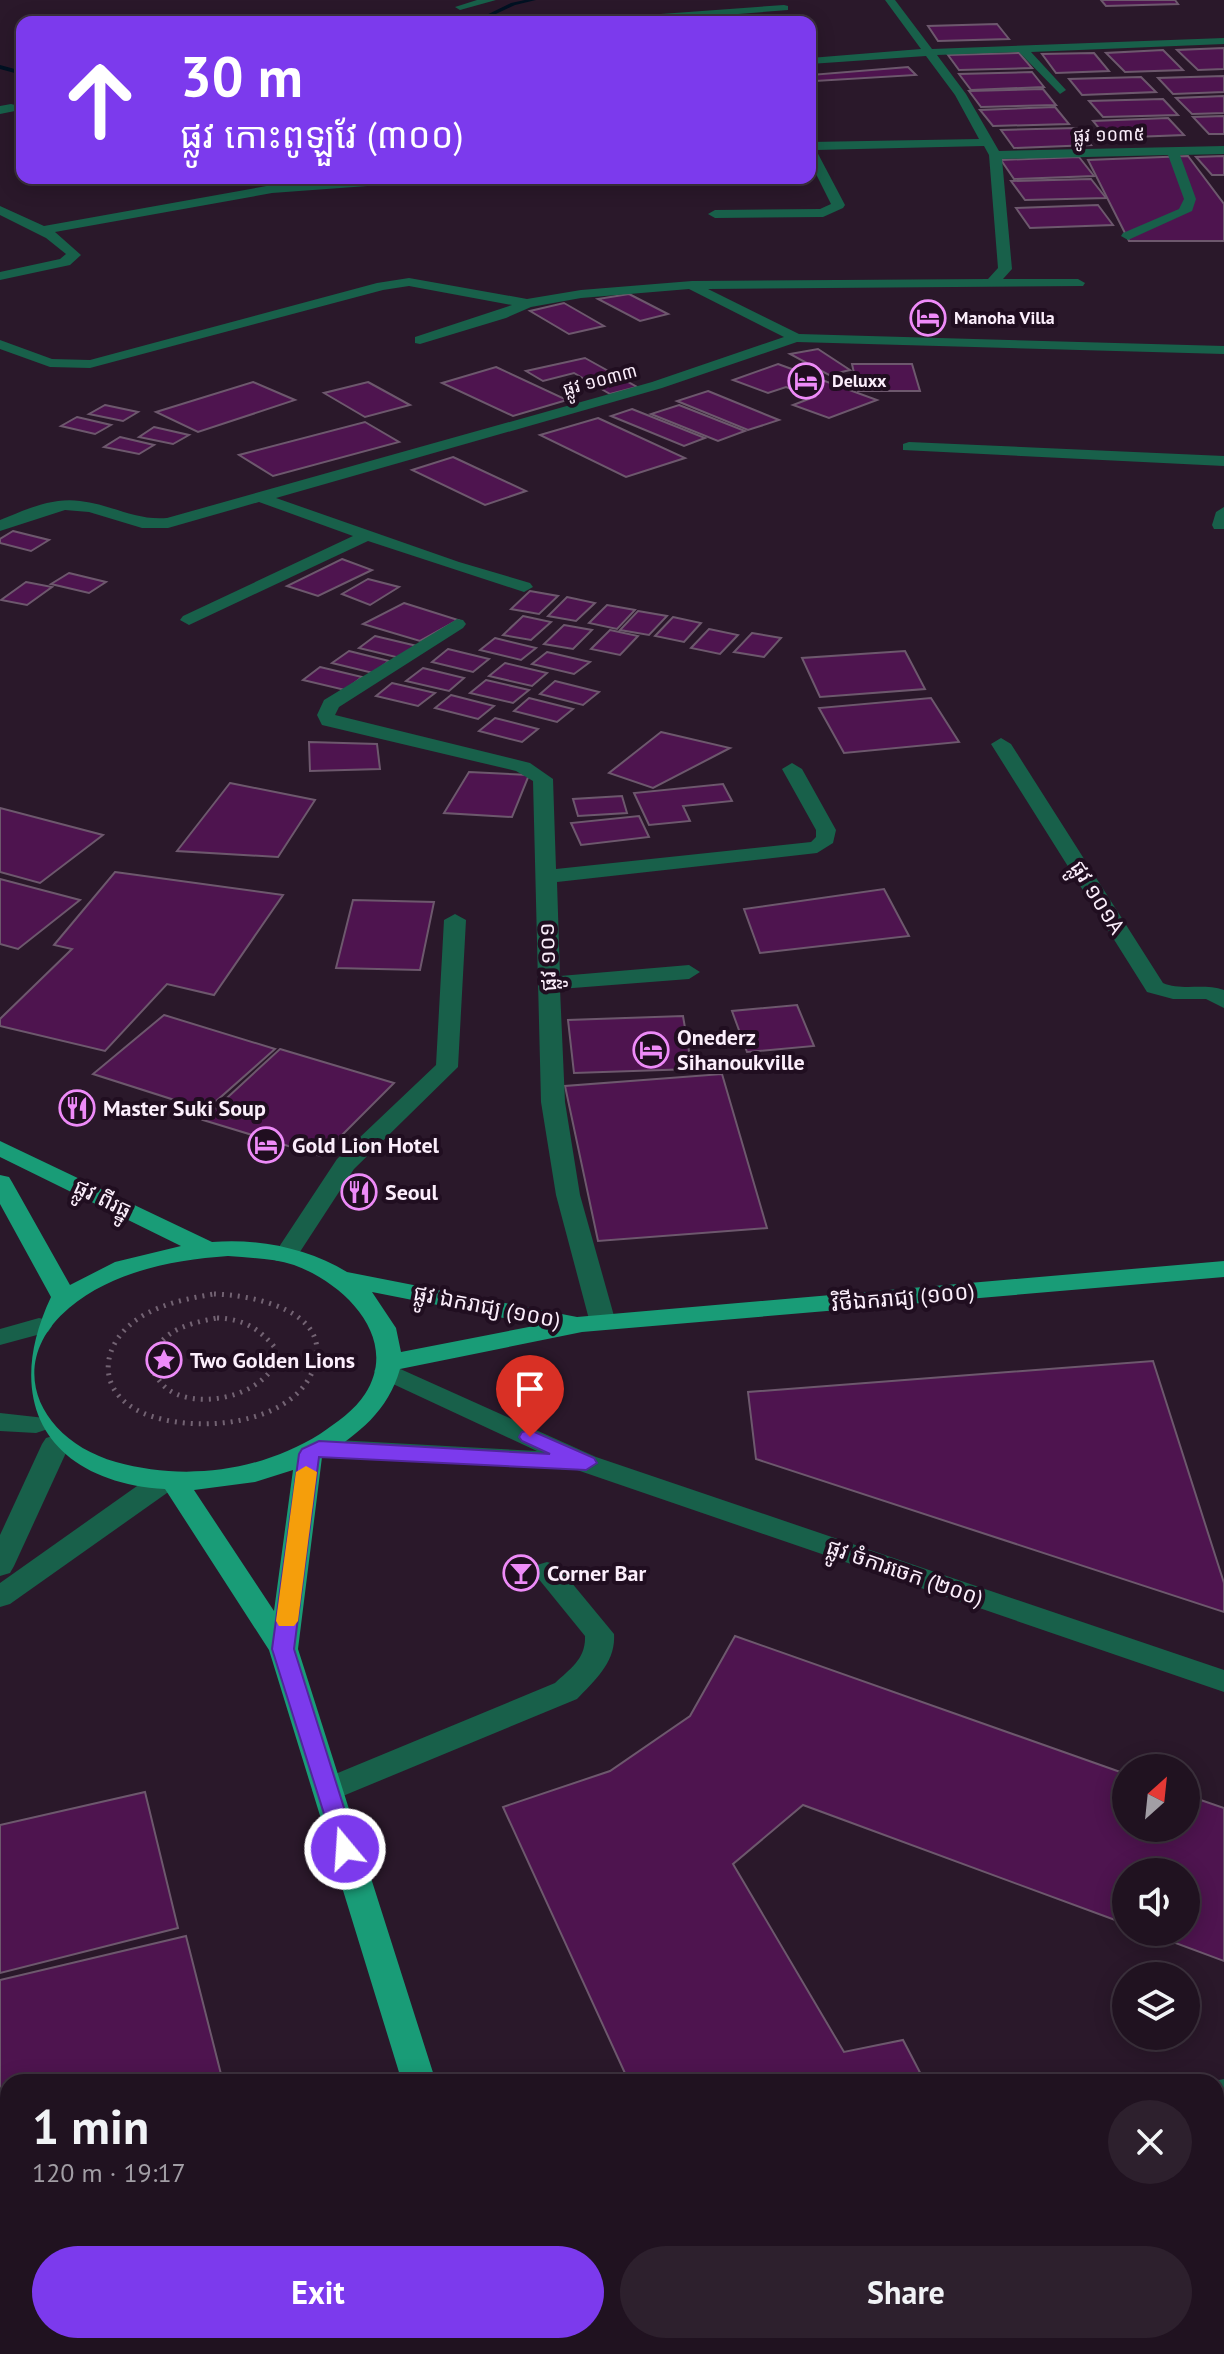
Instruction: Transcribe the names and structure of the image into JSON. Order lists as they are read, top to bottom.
{
  "streets": {
    "main road": ["ផ្លូវ ពីរធ្នូ", "វិថីឯករាជ្យ (១០០)", "ផ្លូវ ឯករាជ្យ (១០០)"],
    "street": [
      "ផ្លូវ ១០៣៥",
      "ផ្លូវ ១០៣៣",
      "ផ្លូវ ១០១A",
      "ផ្លូវ ១០១",
      "ផ្លូវ ចំការចេក (២០០)"
    ]
  },
  "crossings": [
    ["ផ្លូវ ១០១", "វិថីឯករាជ្យ (១០០)"],
    ["ផ្លូវ ១០១", "ផ្លូវ ឯករាជ្យ (១០០)"],
    ["វិថីឯករាជ្យ (១០០)", "ផ្លូវ ឯករាជ្យ (១០០)"],
    ["ផ្លូវ ឯករាជ្យ (១០០)", "ផ្លូវ ចំការចេក (២០០)"]
  ],
  "places": {
    "hotel": [
      "Manoha Villa",
      "Deluxx",
      "Onederz Sihanoukville",
      "Gold Lion Hotel"
    ],
    "restaurant": ["Master Suki Soup", "Seoul"],
    "place": ["Two Golden Lions"],
    "bar": ["Corner Bar"]
  },
  "north": "top right",
  "page": {
    "turn": ["30 m", "ផ្លូវ កោះពូឡួវែ (៣០០)"],
    "heading": ["1 min", "120 m · 19:17"],
    "buttons": ["Exit", "Share"]
  }
}
